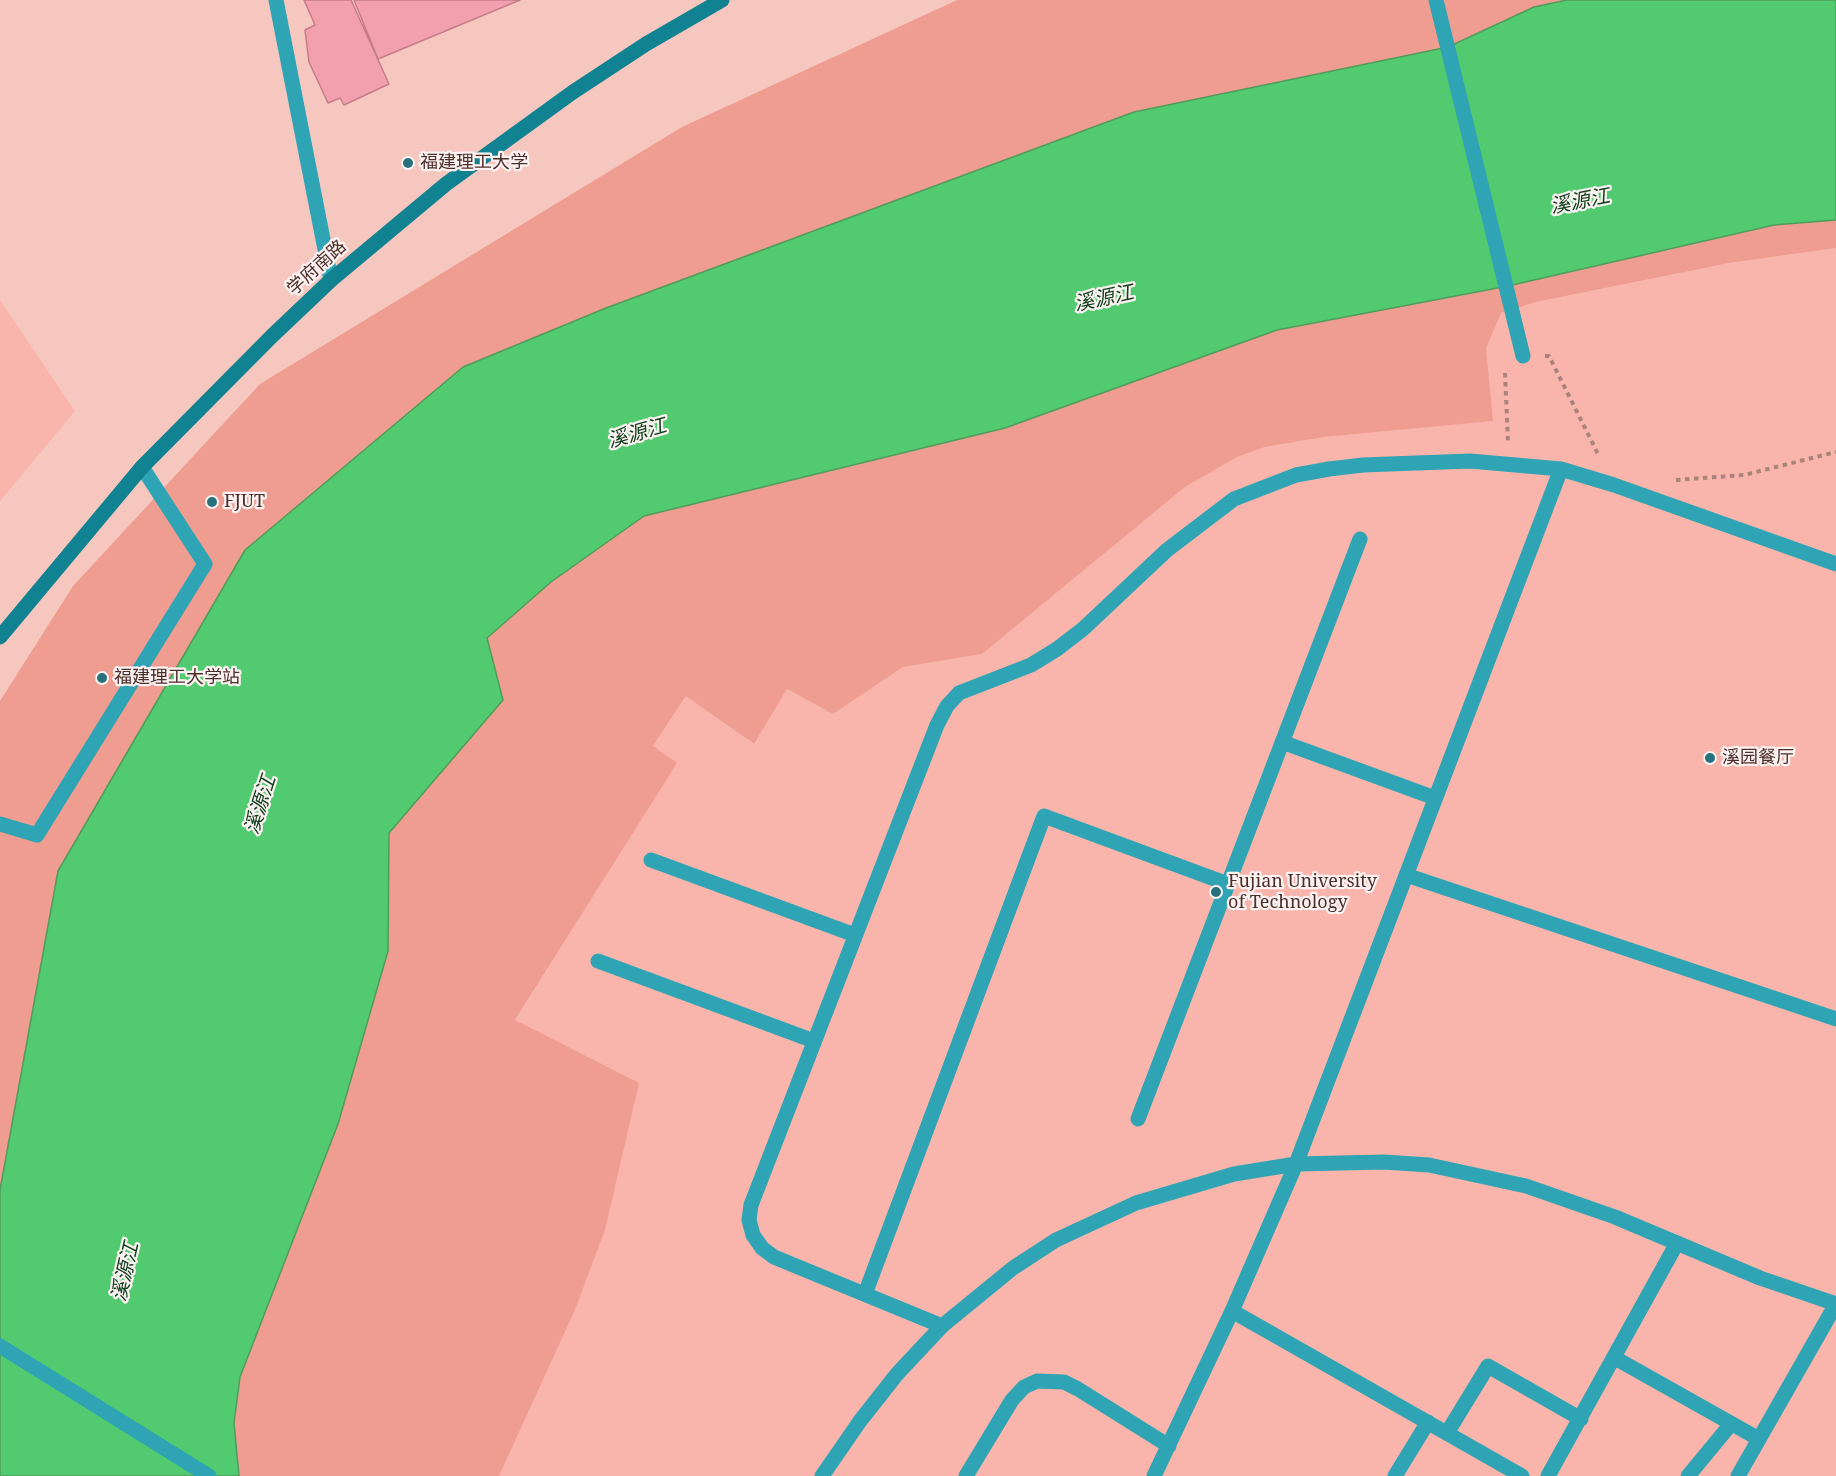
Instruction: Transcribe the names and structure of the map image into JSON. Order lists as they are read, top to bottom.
{
  "streets": {
    "main road": ["学府南路"]
  },
  "water": ["溪源江"],
  "places": [
    "福建理工大学",
    "FJUT",
    "福建理工大学站",
    "溪园餐厅",
    "Fujian University of Technology"
  ]
}
